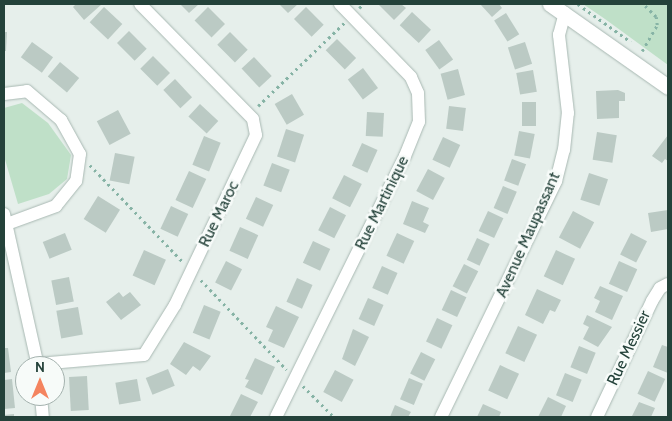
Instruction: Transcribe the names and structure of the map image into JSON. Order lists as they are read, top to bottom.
{
  "streets": {
    "street": [
      "Rue Martinique",
      "Rue Maroc",
      "Avenue Maupassant",
      "Rue Messier"
    ]
  },
  "north": "top"
}
